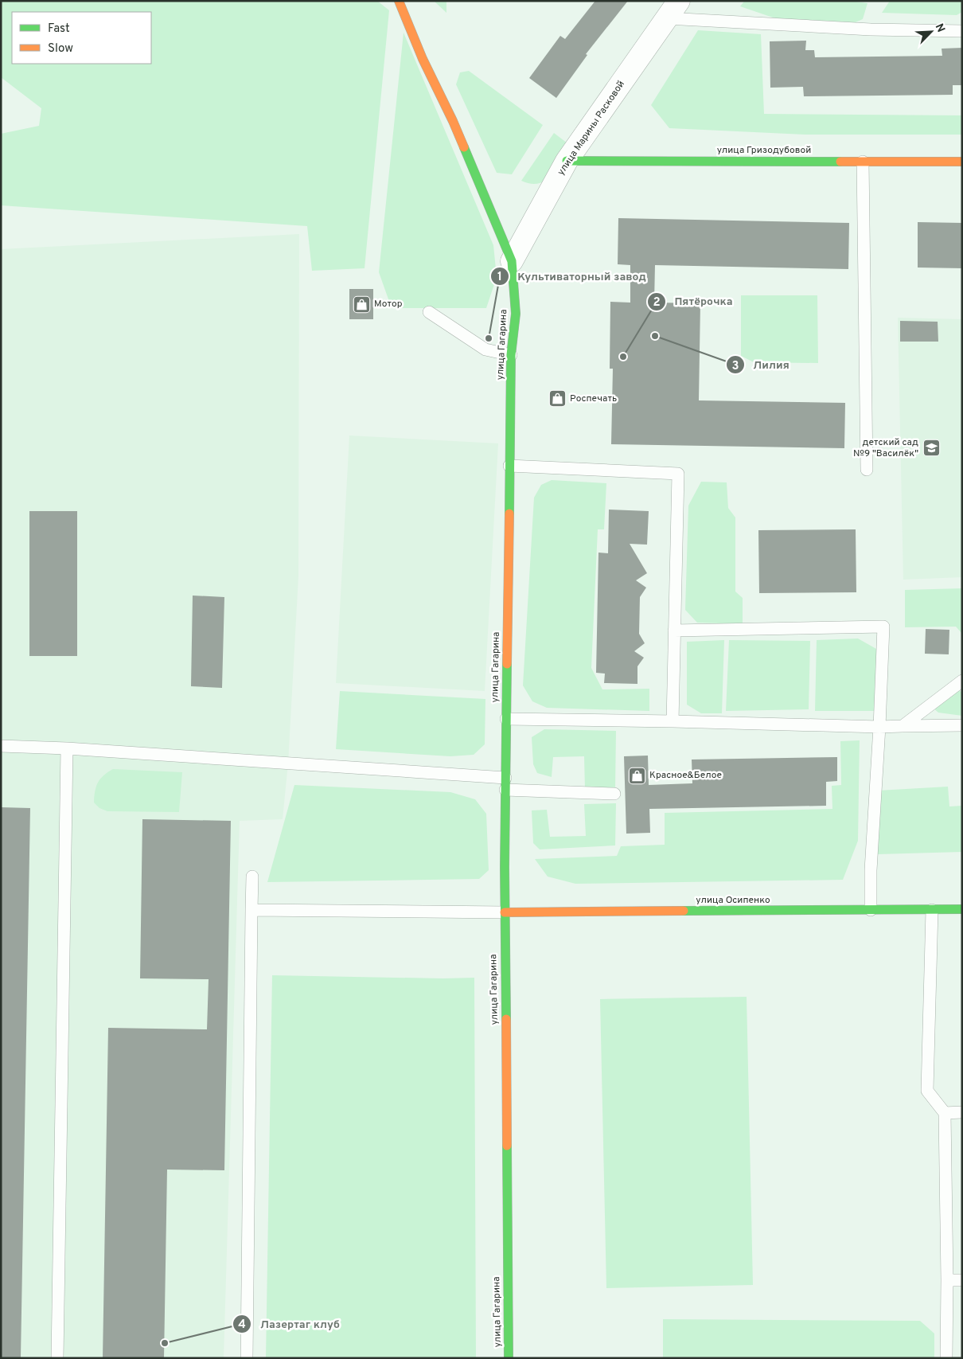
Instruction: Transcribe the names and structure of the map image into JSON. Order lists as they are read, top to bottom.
{
  "streets": {
    "street": [
      "улица Марины Расковой",
      "улица Гризодубовой",
      "улица Гагарина",
      "улица Осипенко"
    ]
  },
  "crossings": [
    ["улица Марины Расковой", "улица Гризодубовой"],
    ["улица Марины Расковой", "улица Гагарина"],
    ["улица Гагарина", "улица Осипенко"]
  ],
  "places": {
    "shop": ["Мотор", "Роспечать", "Красное&Белое"],
    "other": [
      "Лилия",
      "Культиваторный завод",
      "Пятёрочка",
      "Лазертаг клуб"
    ],
    "school or university": ["детский сад №9 \"Василёк\""]
  },
  "legend": ["Fast", "Slow"],
  "north": "top right"
}
